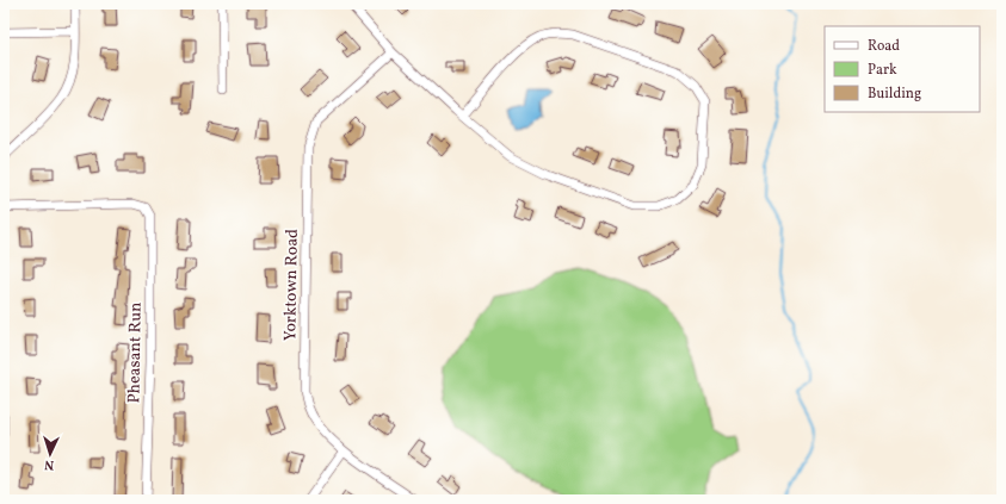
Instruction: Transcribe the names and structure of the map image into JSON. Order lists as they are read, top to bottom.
{
  "streets": {
    "street": ["Yorktown Road", "Pheasant Run"]
  },
  "legend": ["Road", "Park", "Building"],
  "north": "bottom"
}
